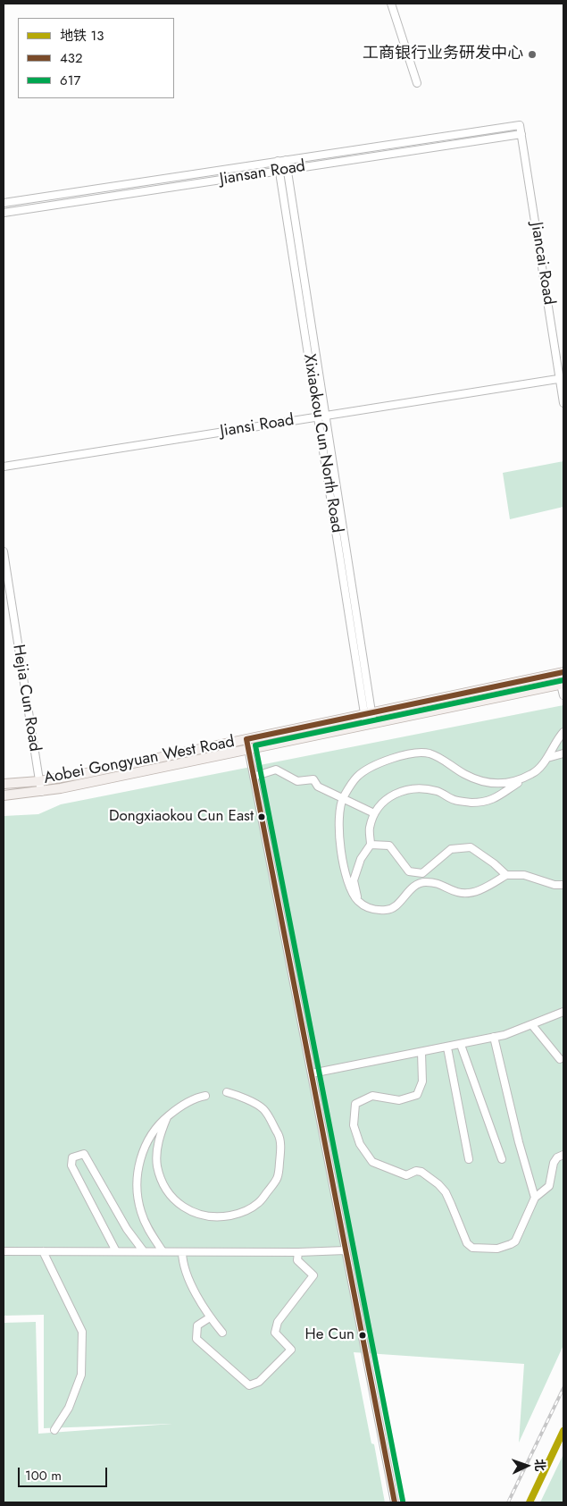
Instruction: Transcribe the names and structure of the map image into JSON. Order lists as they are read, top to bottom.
{
  "streets": {
    "main road": ["Aobei Gongyuan West Road"],
    "street": [
      "Jiansan Road",
      "Jiancai Road",
      "Jiansi Road",
      "Xixiaokou Cun North Road",
      "Hejia Cun Road"
    ]
  },
  "crossings": [
    ["Jiansan Road", "Jiancai Road"],
    ["Jiansan Road", "Xixiaokou Cun North Road"],
    ["Jiancai Road", "Jiansi Road"],
    ["Jiansi Road", "Xixiaokou Cun North Road"],
    ["Xixiaokou Cun North Road", "Aobei Gongyuan West Road"],
    ["Hejia Cun Road", "Aobei Gongyuan West Road"]
  ],
  "places": ["工商银行业务研发中心", "Dongxiaokou Cun East", "He Cun"],
  "lines": ["transit line 432", "transit line 617", "metro line 13"],
  "legend": ["地铁 13", "432", "617"],
  "scale_bar": "100 m",
  "north": "right"
}
